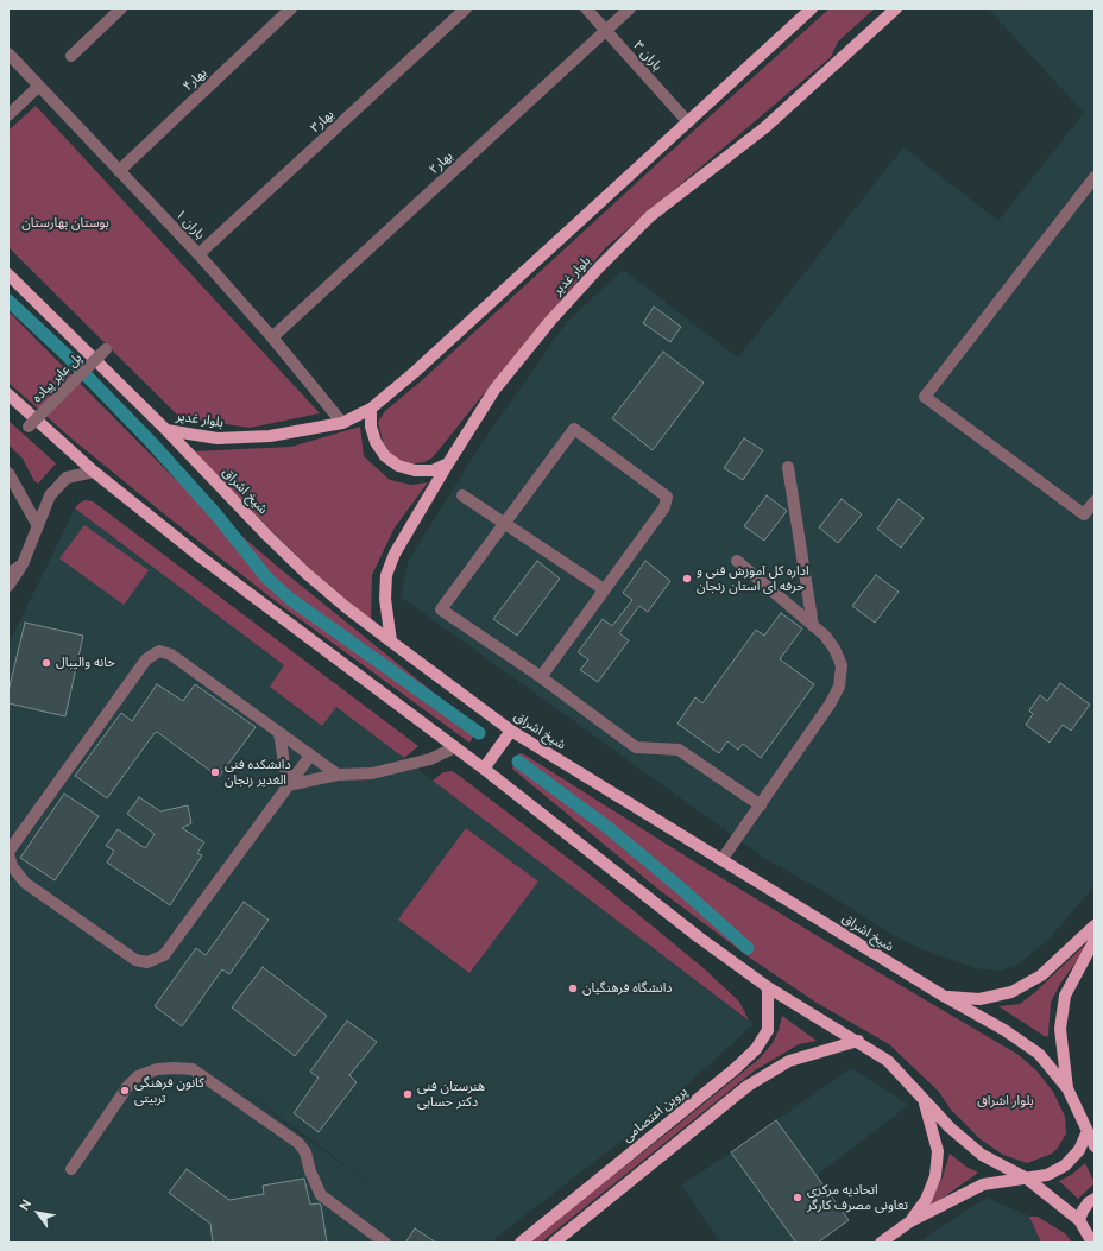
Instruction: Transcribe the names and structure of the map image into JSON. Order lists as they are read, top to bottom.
{
  "streets": {
    "main road": ["بلوار غدیر", "شیخ اشراق", "پروین اعتصامی"],
    "street": [
      "باران ۳",
      "بهار۴",
      "بهار۳",
      "بهار۲",
      "باران ۱",
      "پل عابر پیاده"
    ]
  },
  "crossings": [
    ["باران ۳", "بهار۲"],
    ["باران ۳", "بلوار غدیر"],
    ["بهار۴", "باران ۱"],
    ["بهار۳", "باران ۱"],
    ["بهار۲", "باران ۱"],
    ["باران ۱", "بلوار غدیر"],
    ["بلوار غدیر", "شیخ اشراق"]
  ],
  "parks": ["بوستان بهارستان", "بلوار اشراق"],
  "places": [
    "اداره کل آموزش فنی و حرفه ای استان زنجان",
    "خانه والیبال",
    "دانشکده فنی الغدیر زنجان",
    "دانشگاه فرهنگیان",
    "کانون فرهنگی تربیتی",
    "هنرستان فنی دکتر حسابی",
    "اتحادیه مرکزی تعاونی مصرف کارگر"
  ],
  "north": "top left"
}
